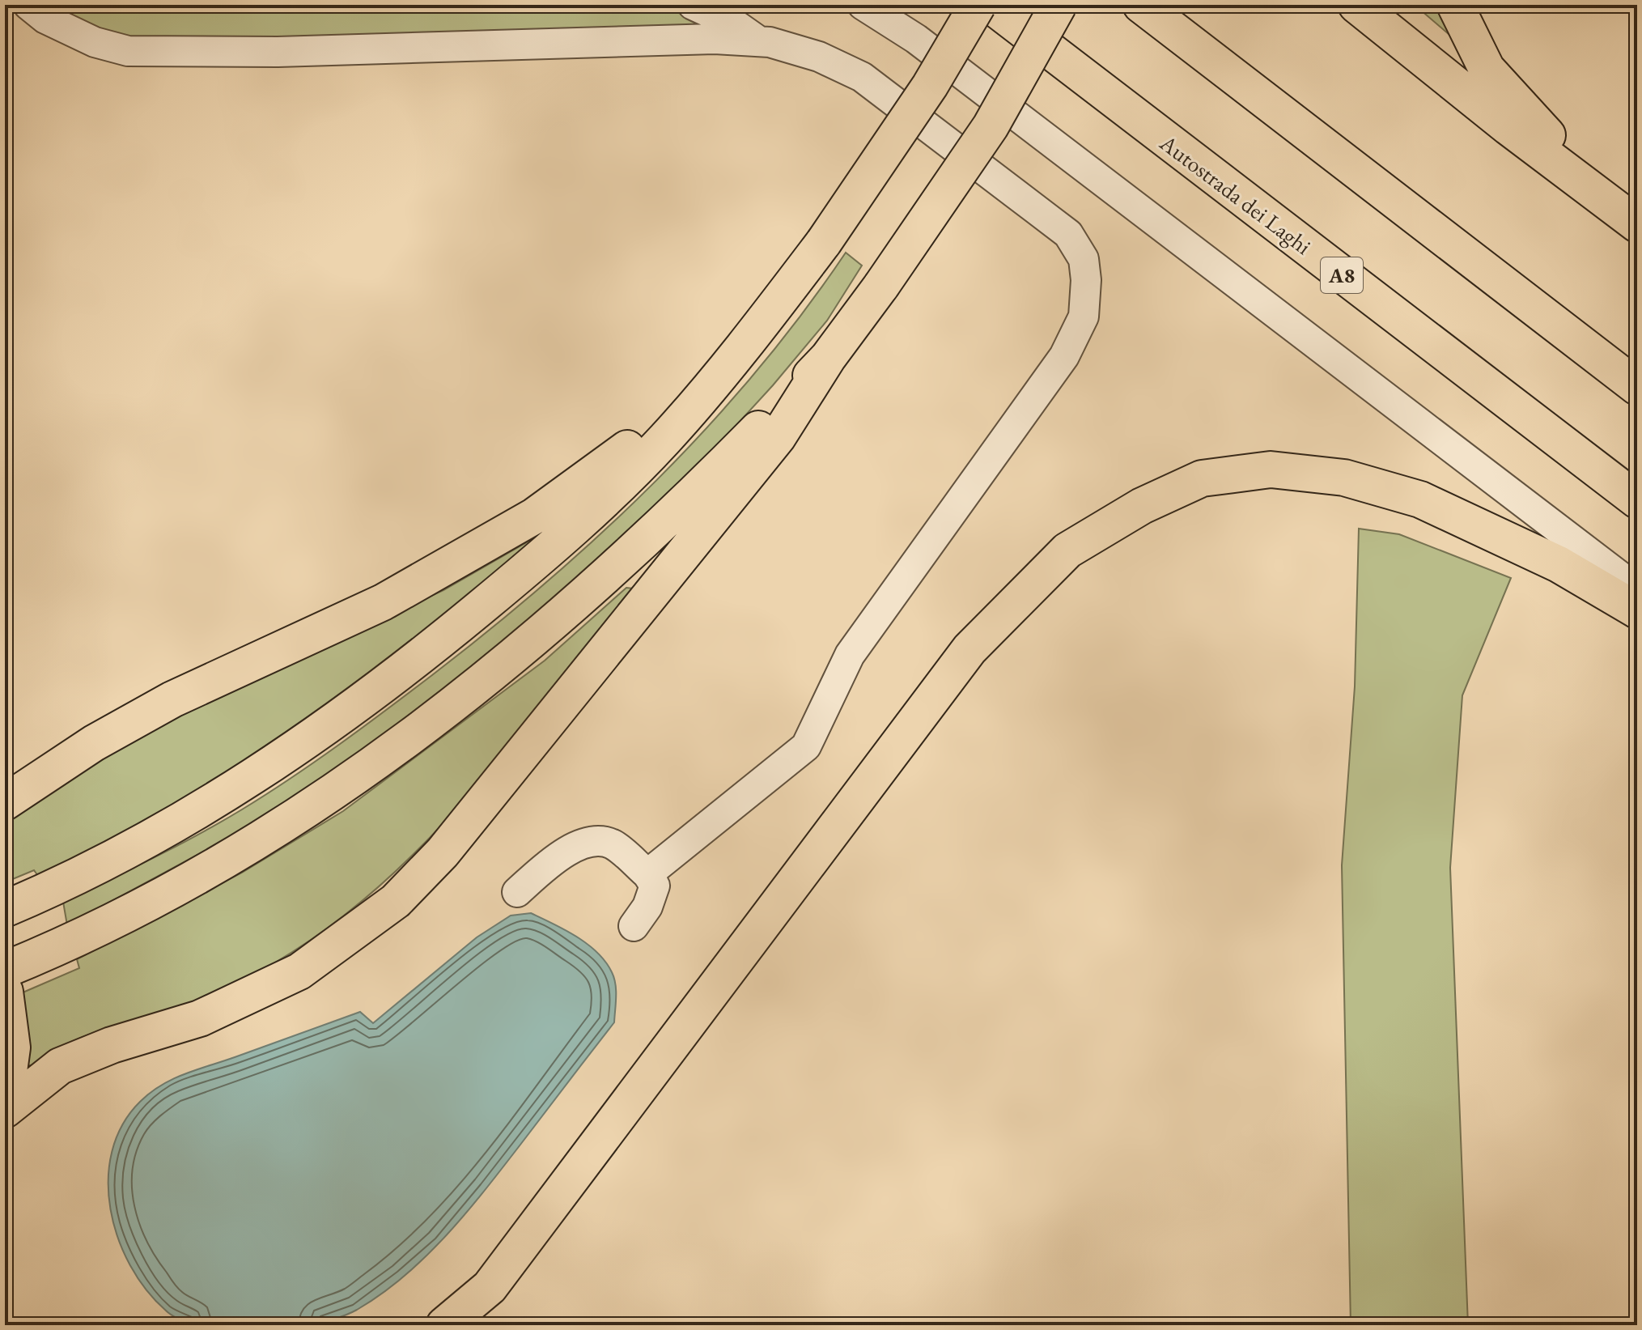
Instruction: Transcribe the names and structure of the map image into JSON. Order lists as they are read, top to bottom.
{
  "streets": {
    "main road": ["Autostrada dei Laghi", "A8"]
  }
}
